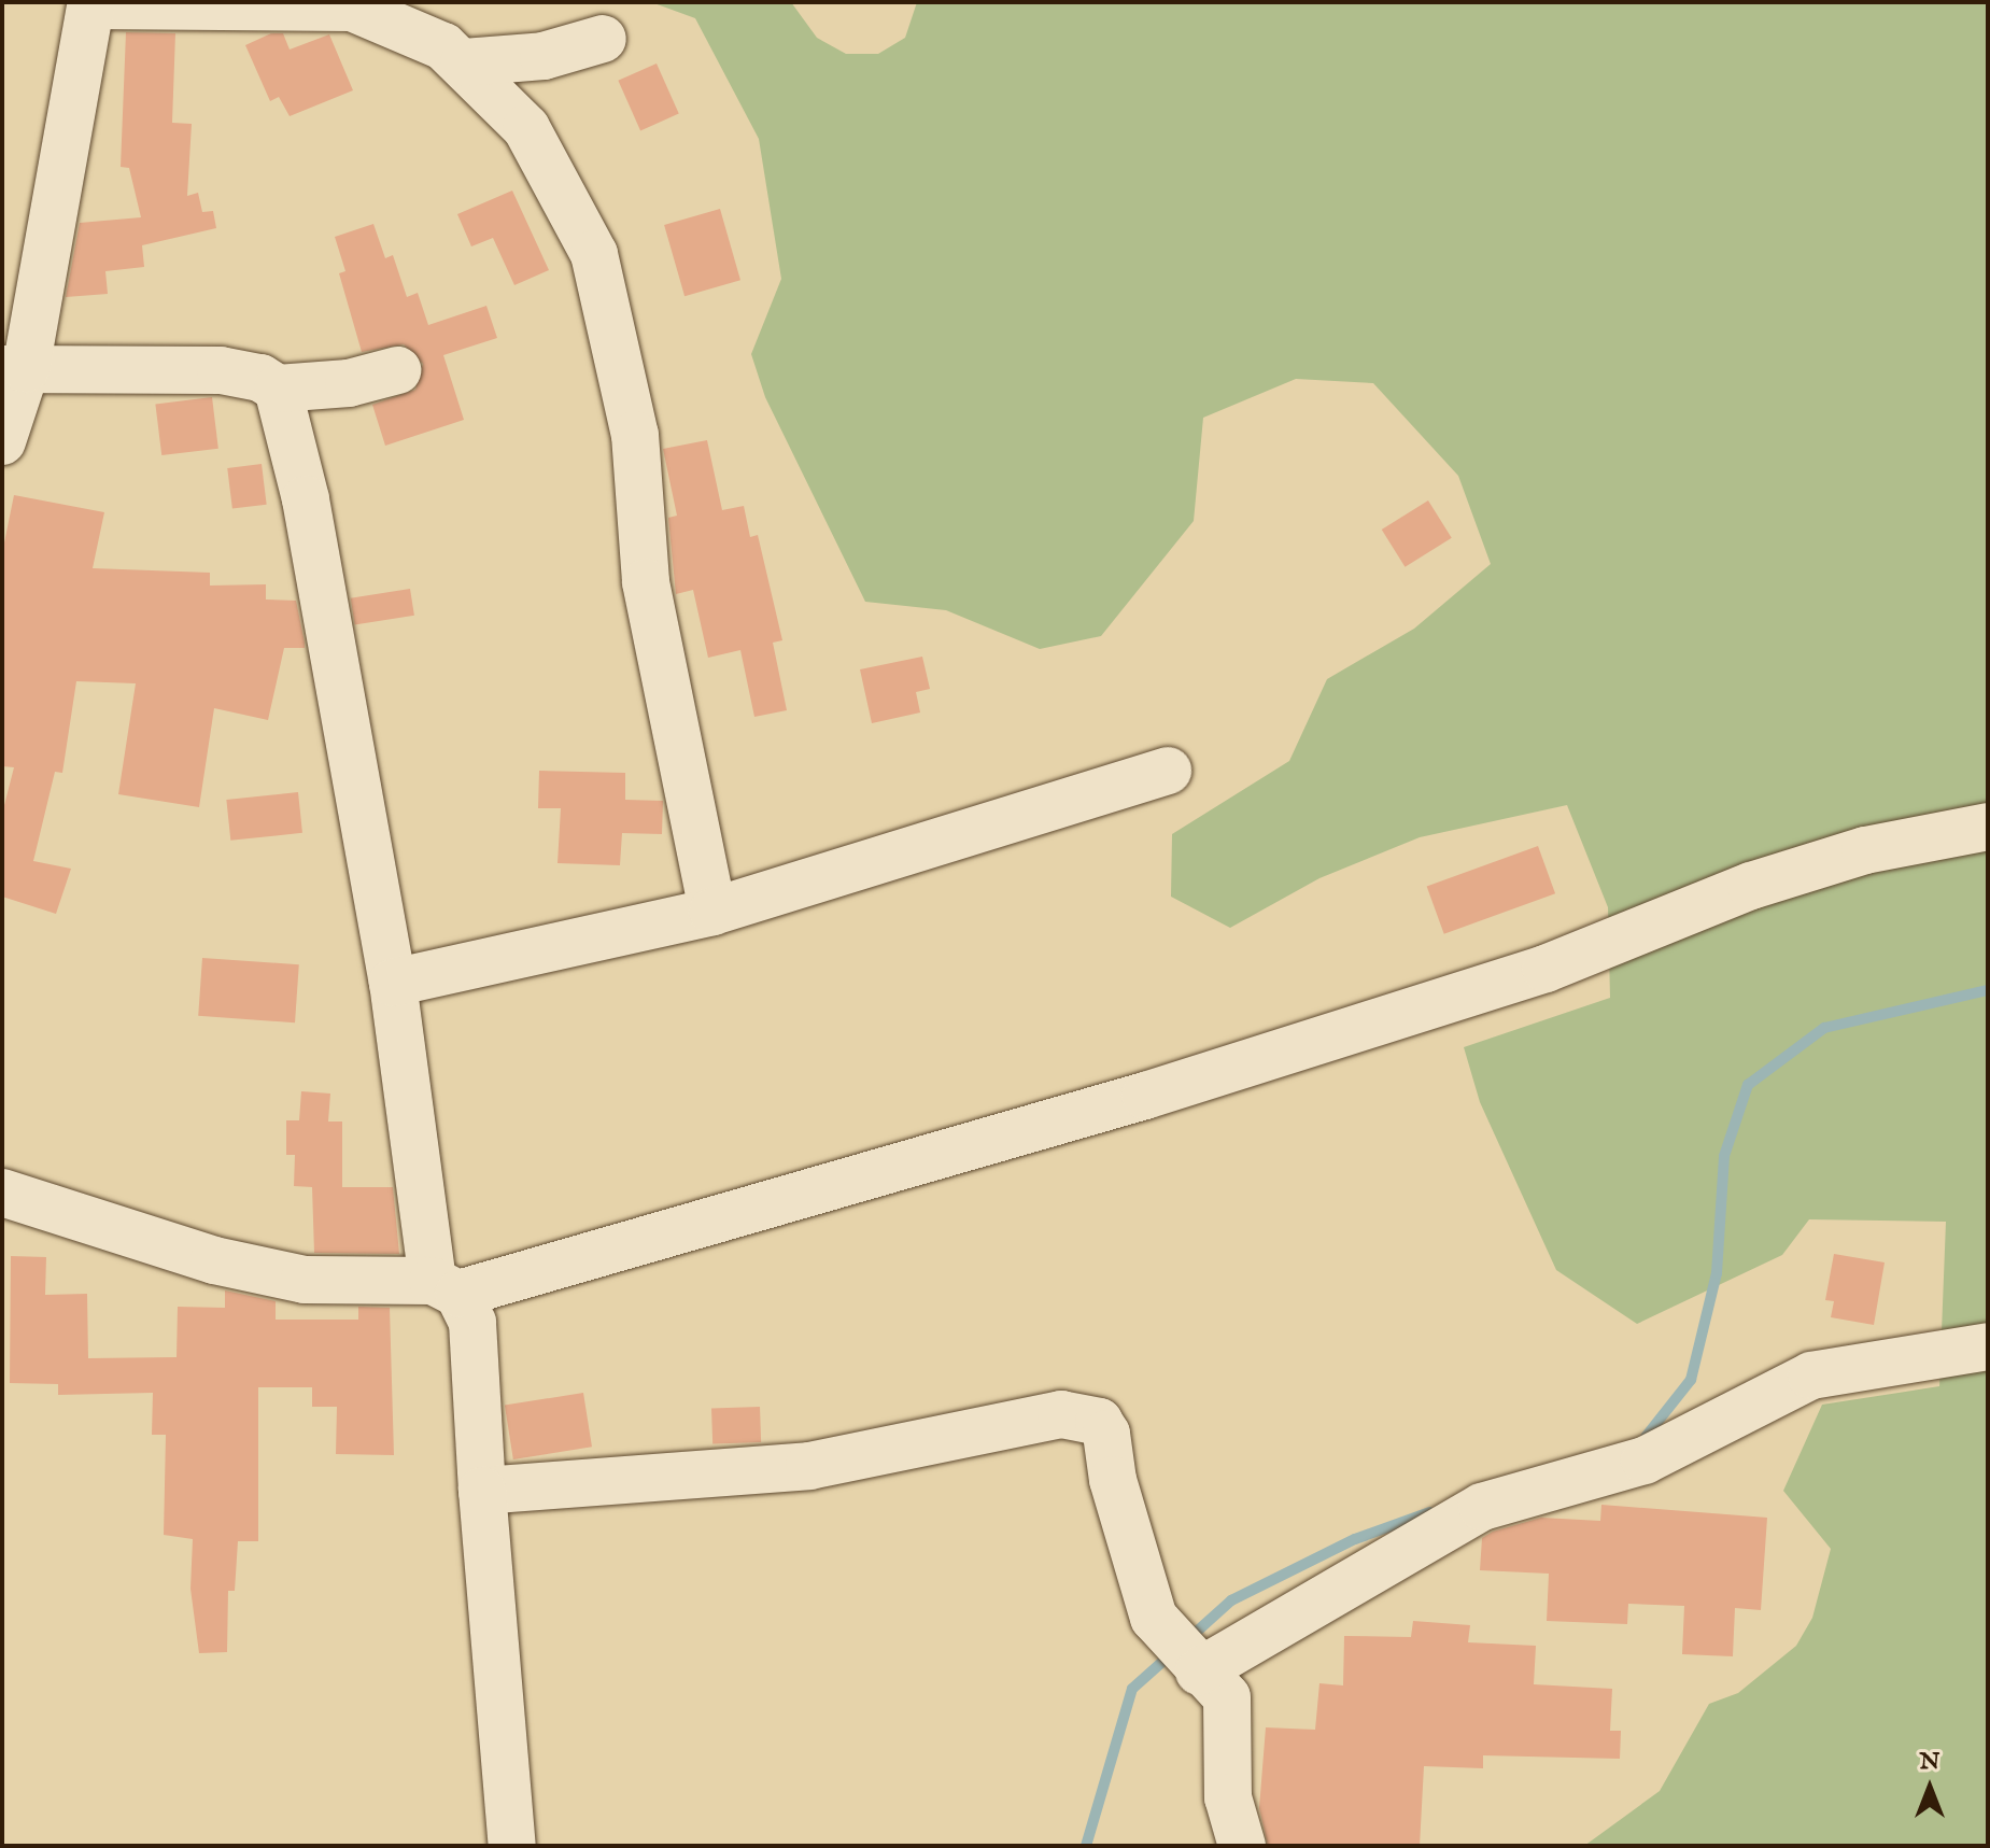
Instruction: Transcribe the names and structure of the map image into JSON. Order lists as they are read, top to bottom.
{
  "north": "top"
}
